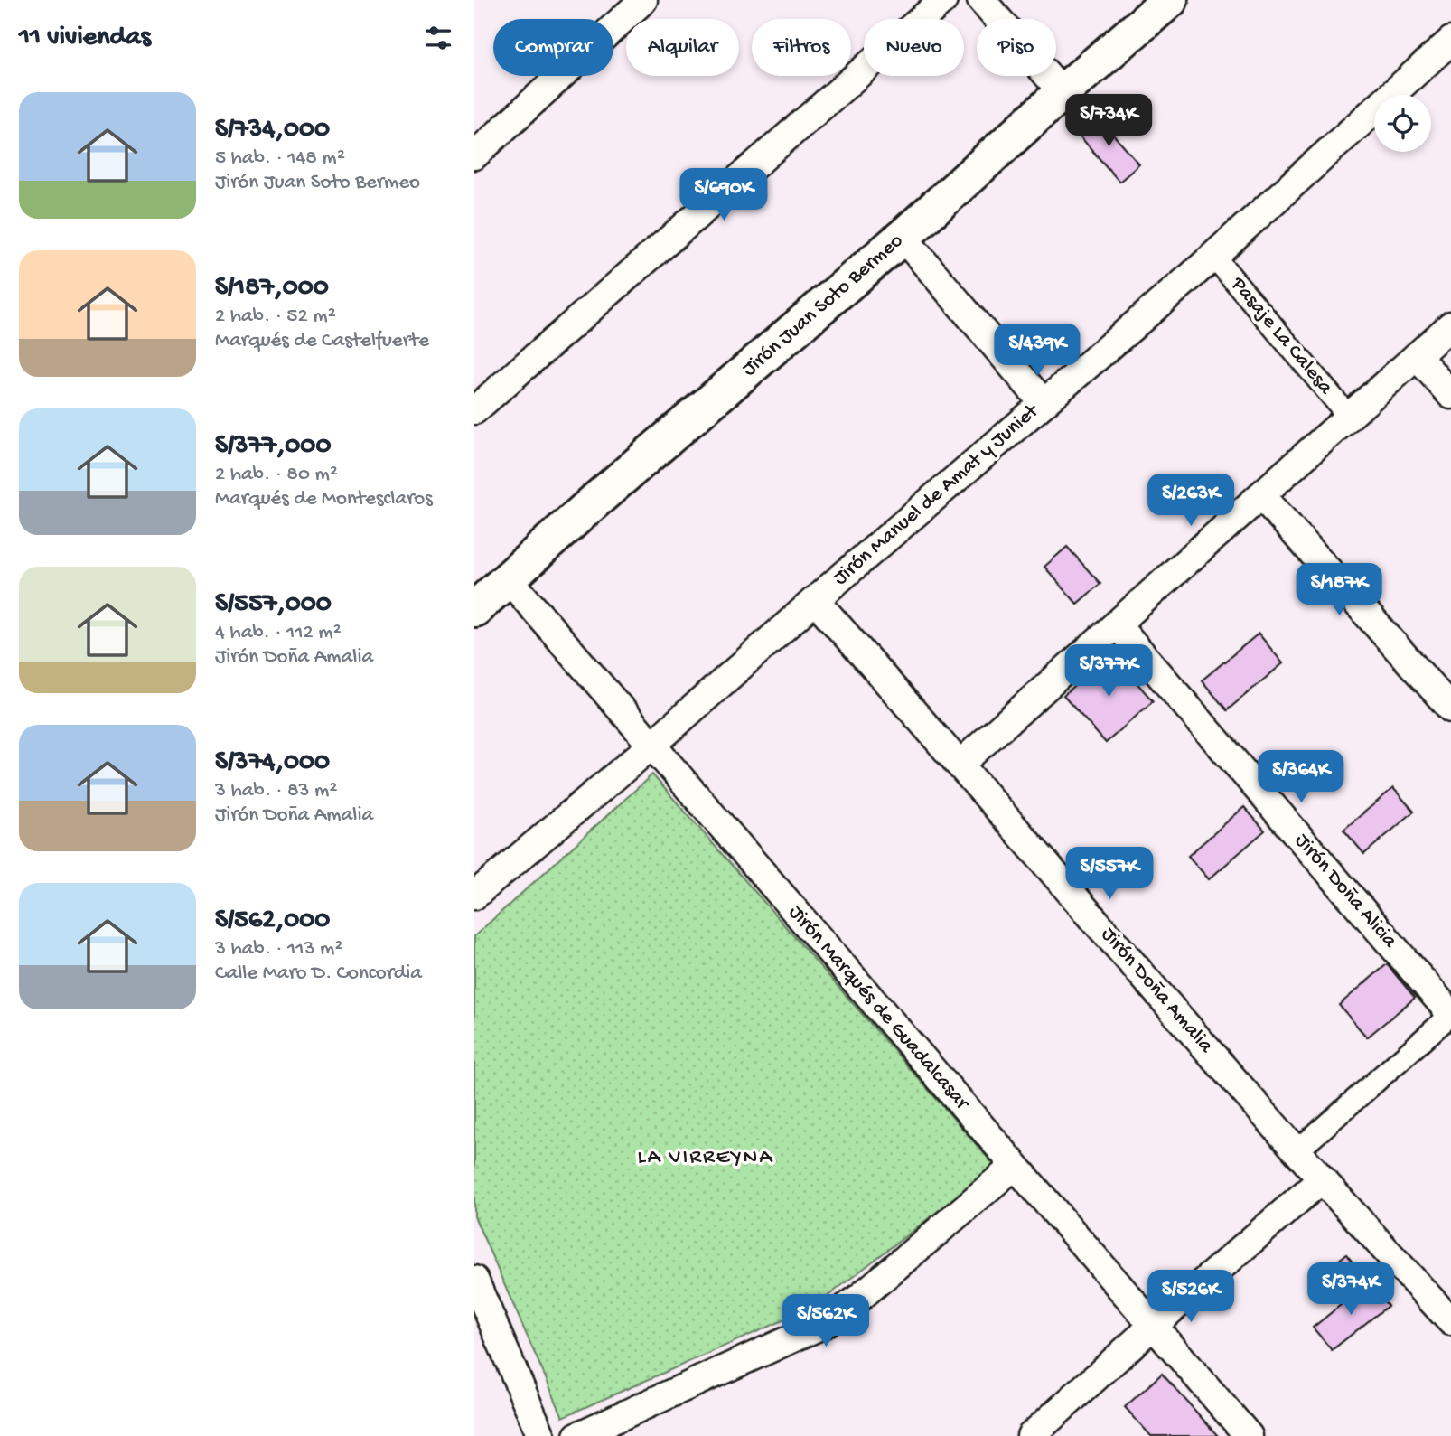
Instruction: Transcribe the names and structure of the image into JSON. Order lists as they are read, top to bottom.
{
  "streets": {
    "street": [
      "Jirón Juan Soto Bermeo",
      "Pasaje La Calesa",
      "Jirón Manuel de Amat y Juniet",
      "Jirón Doña Alicia",
      "Jirón Doña Amalia",
      "Jirón Marqués de Guadalcasar"
    ]
  },
  "crossings": [
    ["Jirón Juan Soto Bermeo", "Jirón Marqués de Guadalcasar"],
    ["Pasaje La Calesa", "Jirón Manuel de Amat y Juniet"],
    ["Jirón Manuel de Amat y Juniet", "Jirón Doña Amalia"],
    ["Jirón Manuel de Amat y Juniet", "Jirón Marqués de Guadalcasar"]
  ],
  "districts": ["LA VIRREYNA"],
  "page": {
    "heading": "11 viviendas",
    "chip": [
      "Comprar",
      "Alquilar",
      "Filtros",
      "Nuevo",
      "Piso"
    ],
    "list": [
      {
        "name": "S/734,000",
        "note": "5 hab. · 148 m² · Jirón Juan Soto Bermeo"
      },
      {
        "name": "S/187,000",
        "note": "2 hab. · 52 m² · Marqués de Castelfuerte"
      },
      {
        "name": "S/377,000",
        "note": "2 hab. · 80 m² · Marqués de Montesclaros"
      },
      {
        "name": "S/557,000",
        "note": "4 hab. · 112 m² · Jirón Doña Amalia"
      },
      {
        "name": "S/374,000",
        "note": "3 hab. · 83 m² · Jirón Doña Amalia"
      },
      {
        "name": "S/562,000",
        "note": "3 hab. · 113 m² · Calle Maro D. Concordia"
      }
    ],
    "price": [
      "S/734K",
      "S/690K",
      "S/439K",
      "S/263K",
      "S/187K",
      "S/377K",
      "S/364K",
      "S/557K",
      "S/374K",
      "S/526K",
      "S/562K"
    ]
  }
}
